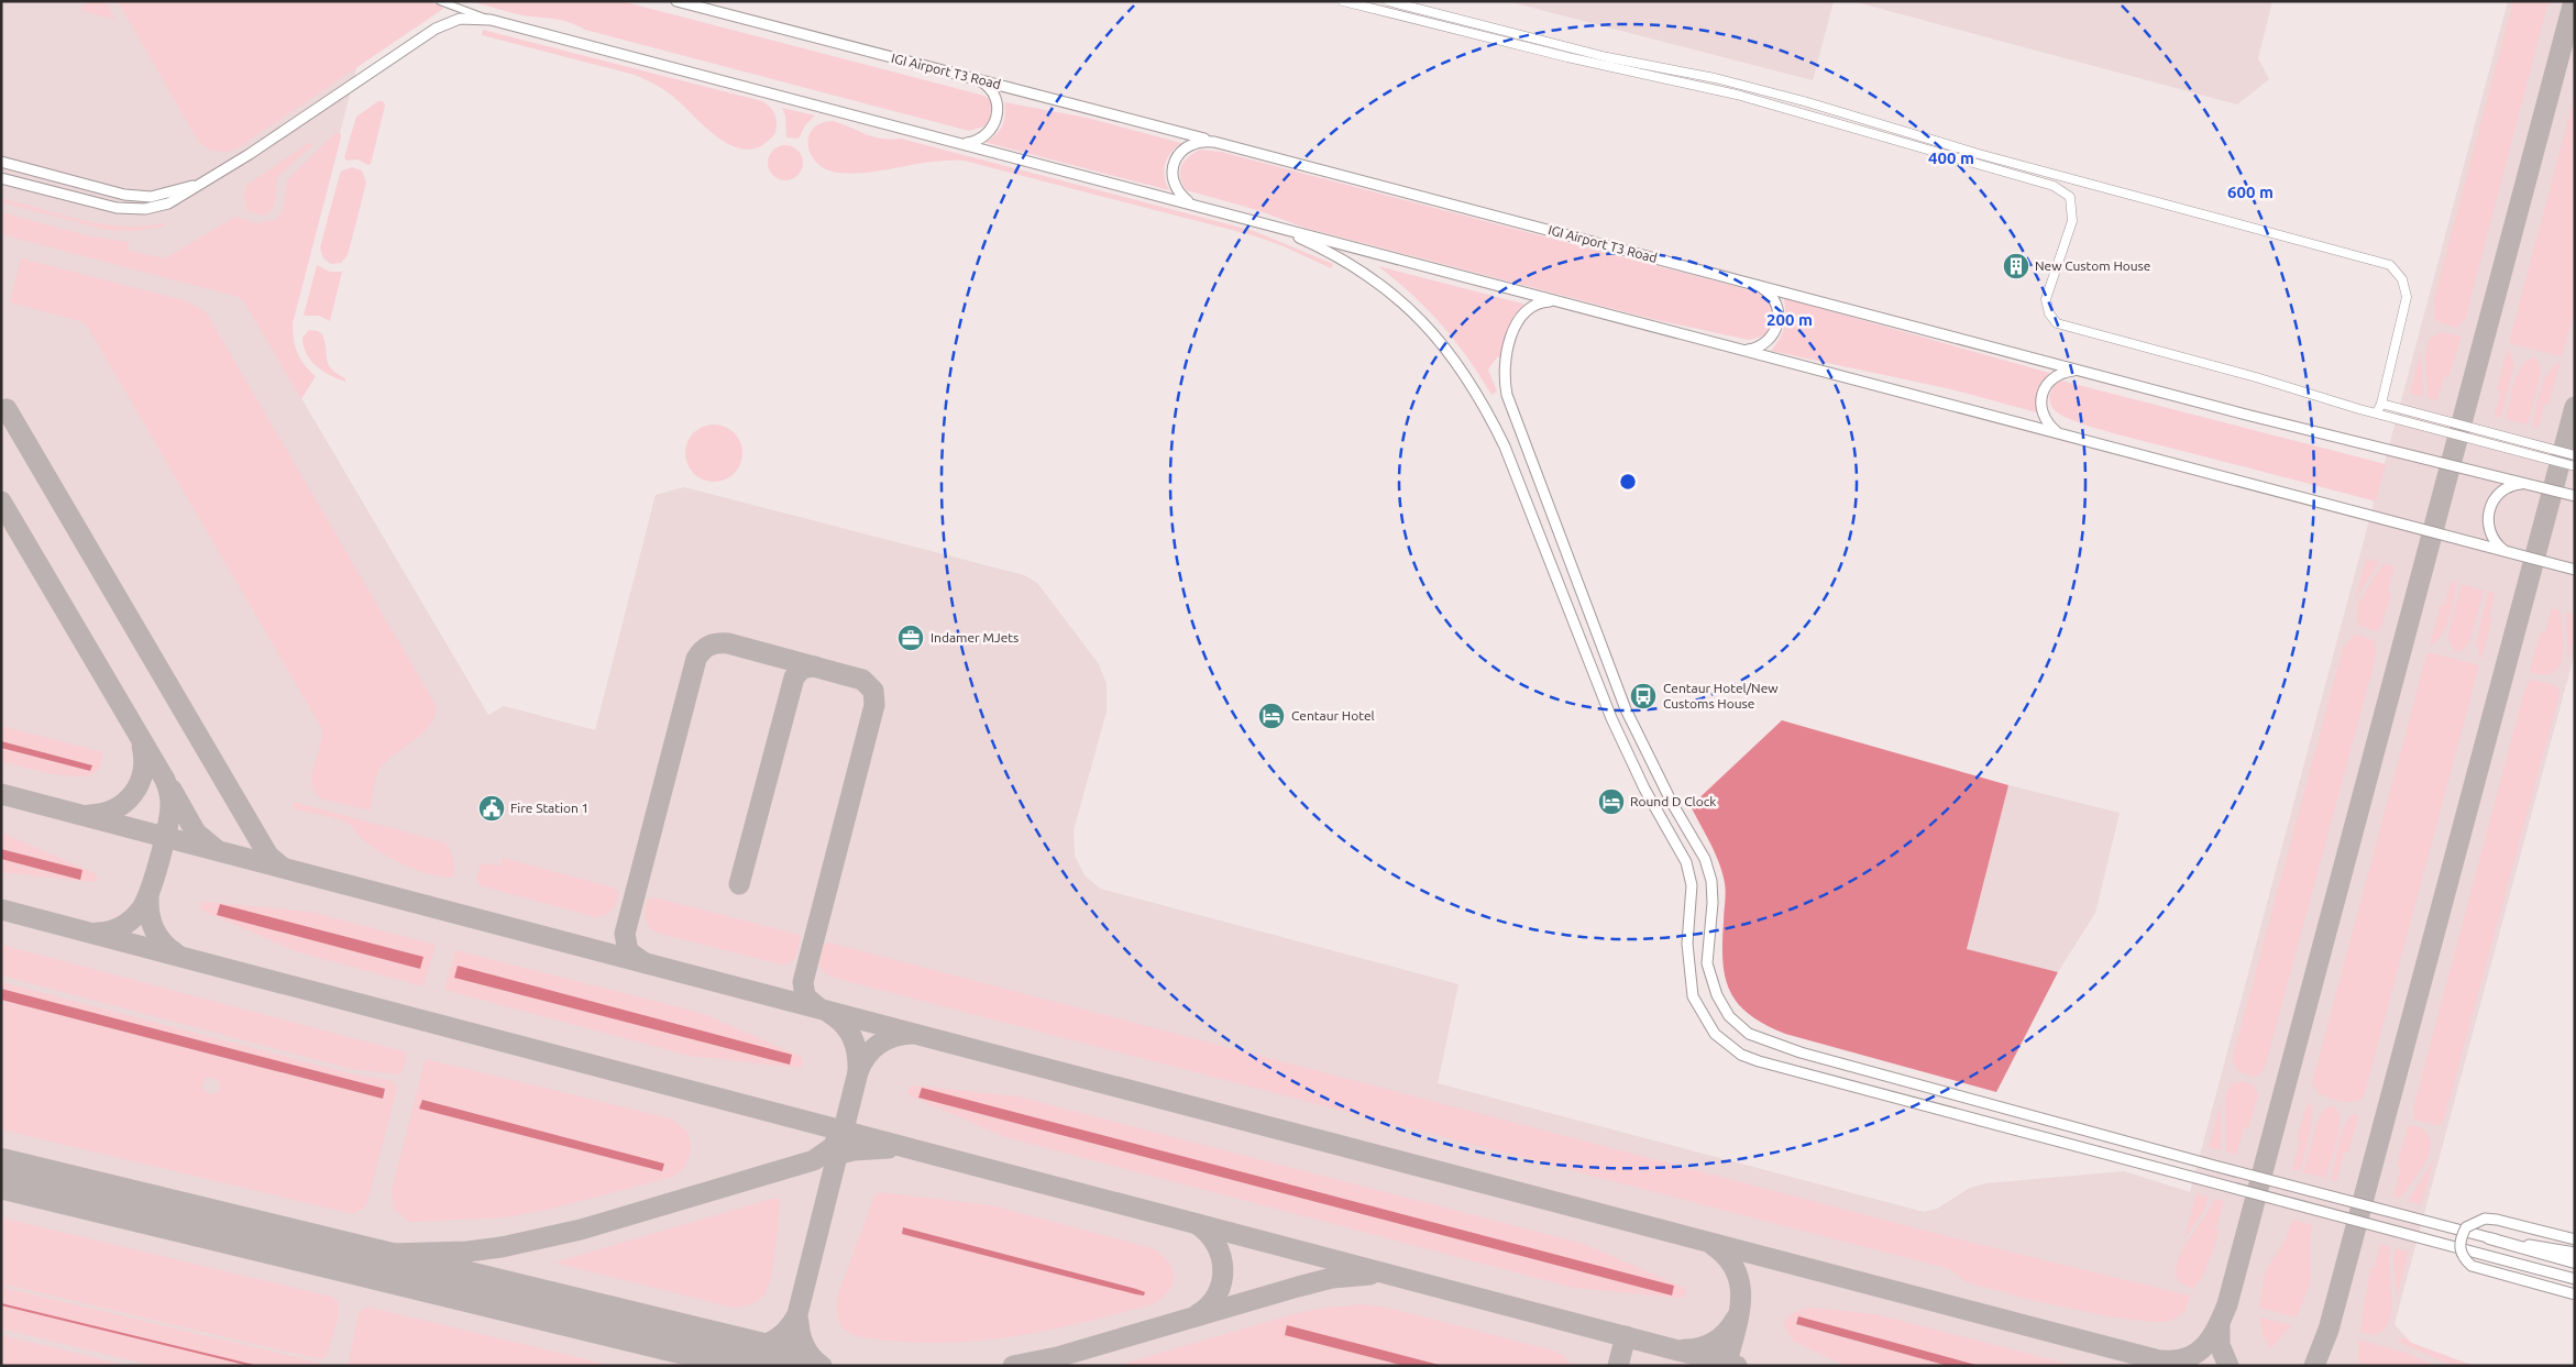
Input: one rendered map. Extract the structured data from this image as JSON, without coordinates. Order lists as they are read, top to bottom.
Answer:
{
  "streets": {
    "main road": ["IGI Airport T3 Road"]
  },
  "places": {
    "building": ["New Custom House"],
    "office": ["Indamer MJets"],
    "bus stop": ["Centaur Hotel/New Customs House"],
    "hotel": ["Centaur Hotel", "Round D Clock"],
    "public building": ["Fire Station 1"]
  },
  "rings": ["400 m", "600 m", "200 m"]
}
